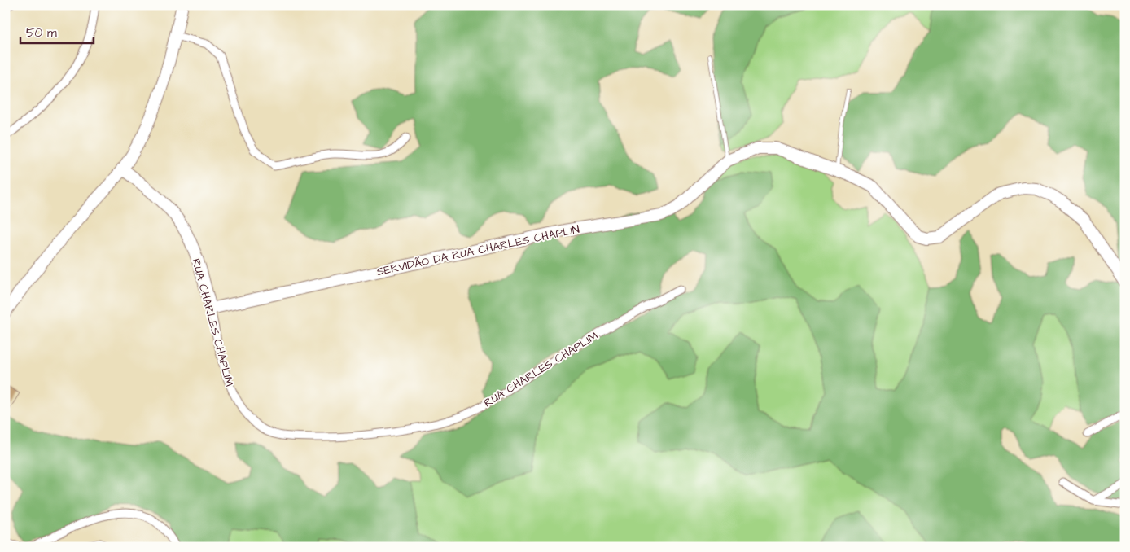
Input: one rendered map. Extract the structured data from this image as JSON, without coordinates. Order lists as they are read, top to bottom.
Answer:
{
  "streets": {
    "street": ["SERVIDÃO DA RUA CHARLES CHAPLIN", "RUA CHARLES CHAPLIM"]
  },
  "crossings": [
    ["SERVIDÃO DA RUA CHARLES CHAPLIN", "RUA CHARLES CHAPLIM"]
  ],
  "scale_bar": "50 m"
}
